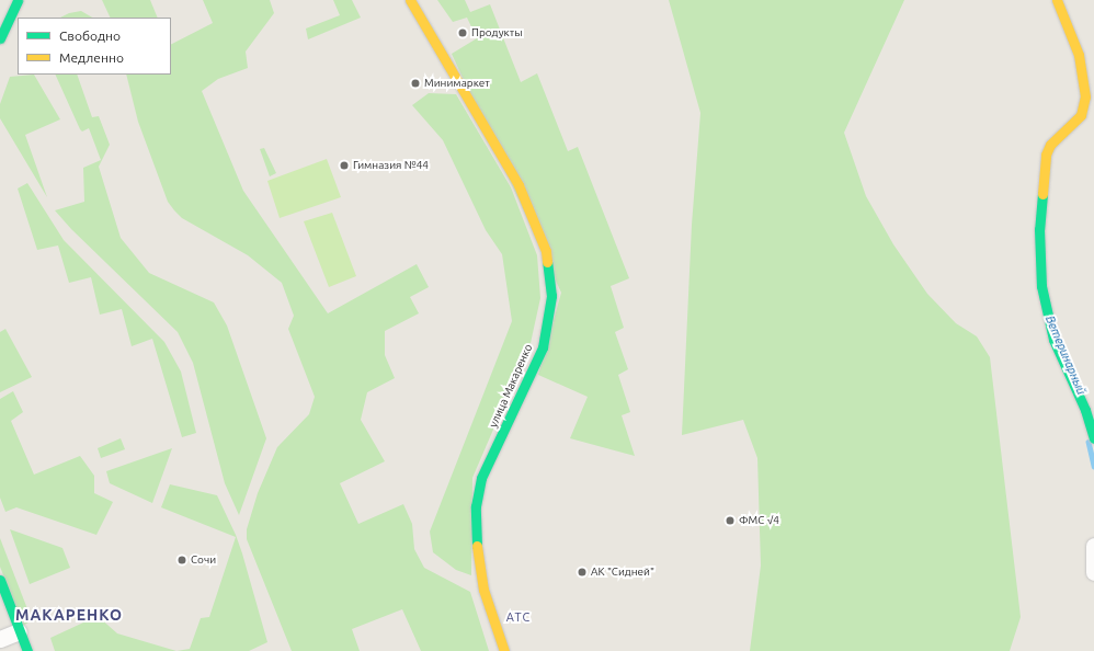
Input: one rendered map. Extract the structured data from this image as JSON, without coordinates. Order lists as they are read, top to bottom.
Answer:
{
  "streets": {
    "street": ["улица Макаренко"]
  },
  "districts": ["МАКАРЕНКО", "АТС"],
  "water": ["Ветеринарный"],
  "places": [
    "Продукты",
    "Минимаркет",
    "Гимназия №44",
    "ФМС √4",
    "Сочи",
    "АК \"Сидней\""
  ],
  "legend": ["Свободно", "Медленно"]
}
